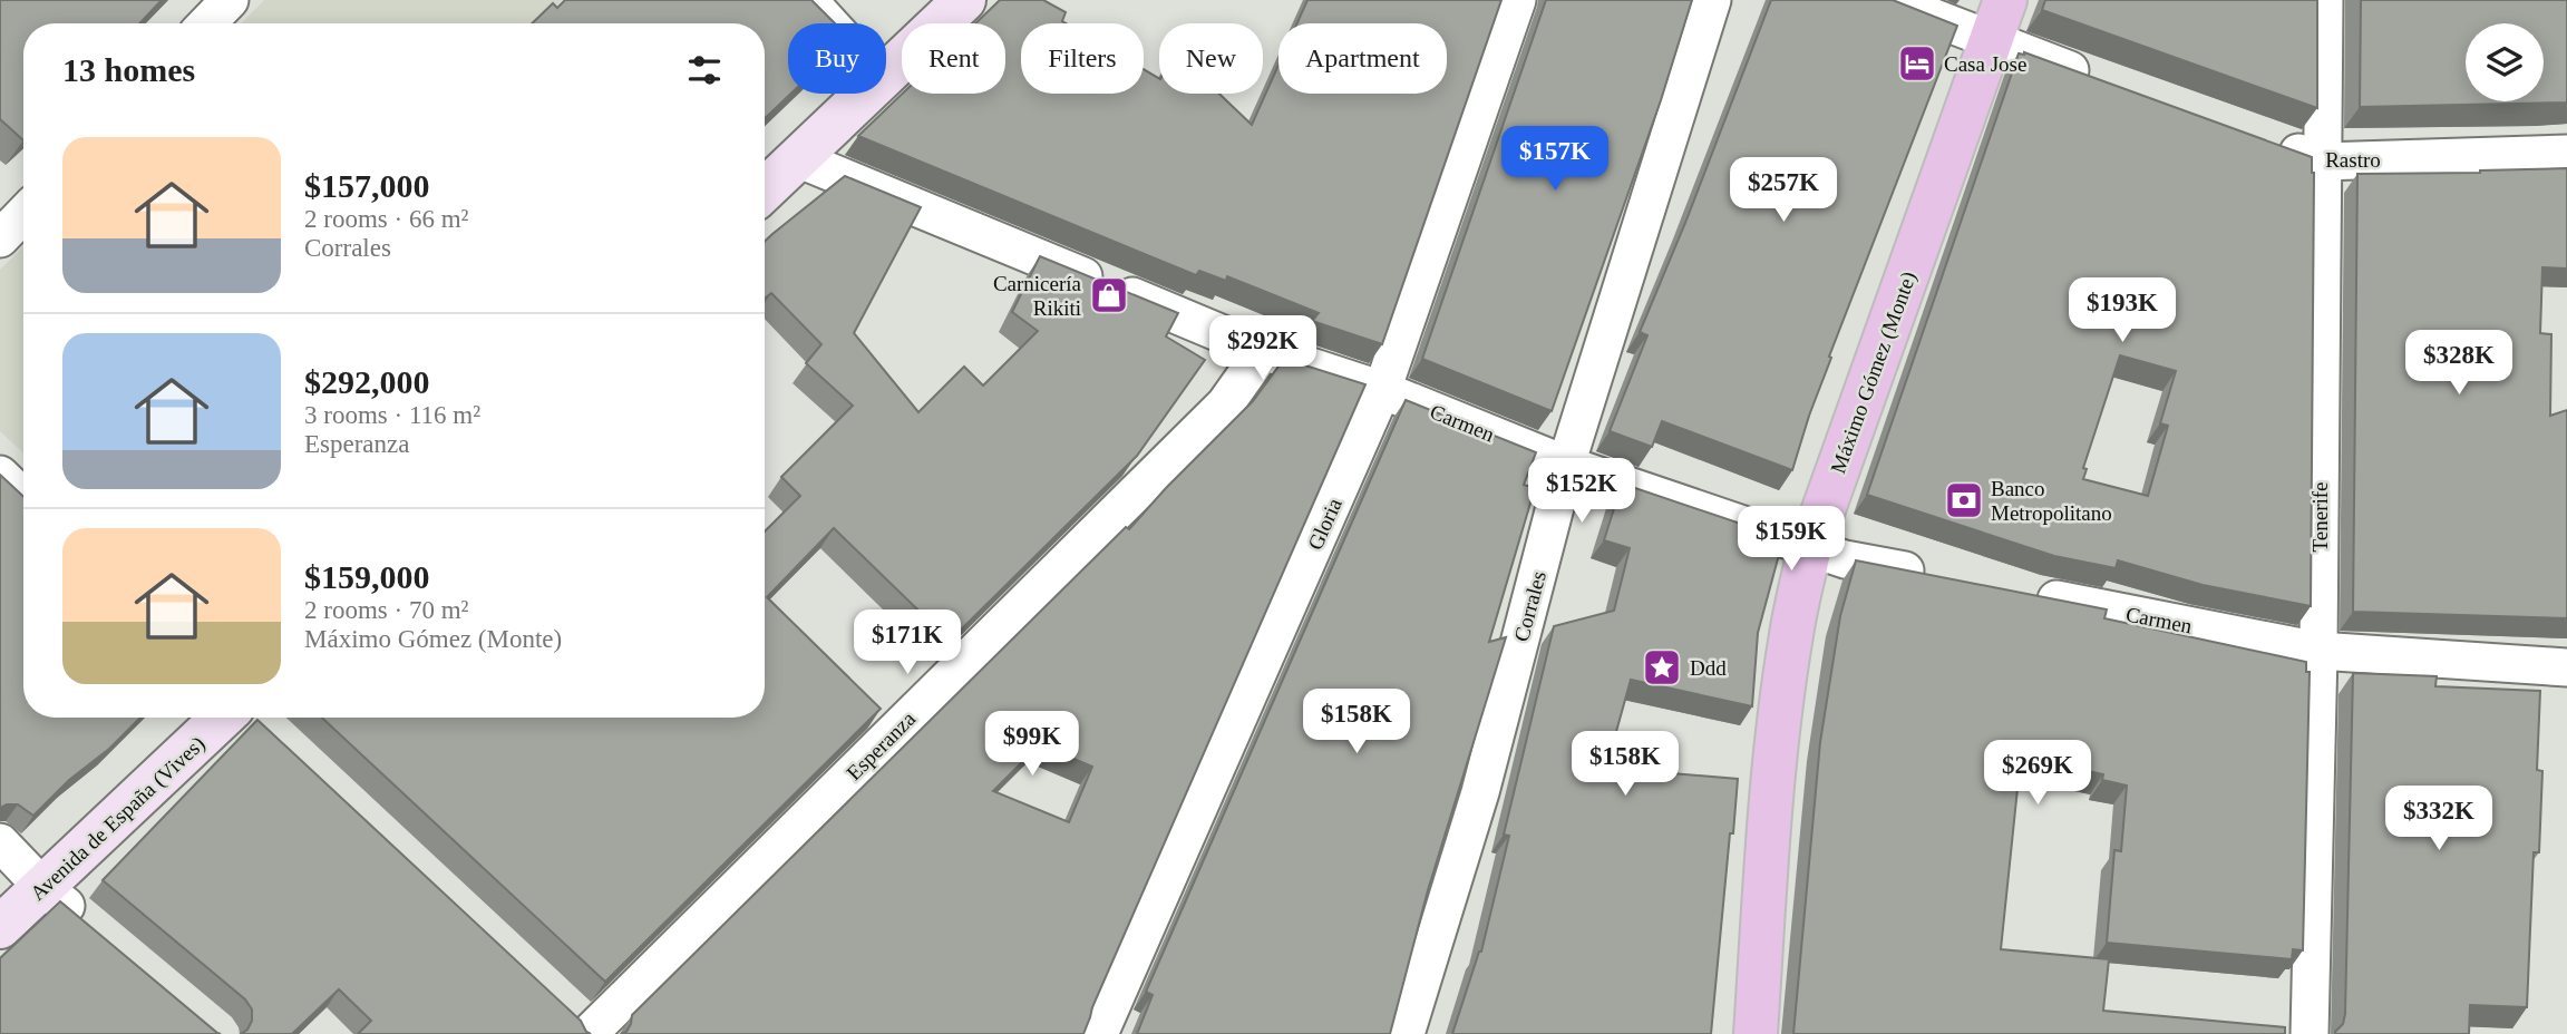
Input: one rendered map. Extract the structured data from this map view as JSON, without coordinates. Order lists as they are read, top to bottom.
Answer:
{
  "streets": {
    "main road": ["Máximo Gómez (Monte)"],
    "street": [
      "Rastro",
      "Carmen",
      "Tenerife",
      "Gloria",
      "Corrales",
      "Esperanza",
      "Avenida de España (Vives)"
    ]
  },
  "crossings": [
    ["Rastro", "Tenerife"],
    ["Máximo Gómez (Monte)", "Carmen"],
    ["Carmen", "Tenerife"],
    ["Carmen", "Gloria"],
    ["Carmen", "Corrales"],
    ["Carmen", "Esperanza"]
  ],
  "places": {
    "hotel": ["Casa Jose"],
    "shop": ["Carnicería Rikiti"],
    "bank": ["Banco Metropolitano"],
    "place": ["Ddd"]
  },
  "page": {
    "chip": [
      "Buy",
      "Rent",
      "Filters",
      "New",
      "Apartment"
    ],
    "heading": "13 homes",
    "list": [
      {
        "name": "$157,000",
        "note": "2 rooms · 66 m² · Corrales"
      },
      {
        "name": "$292,000",
        "note": "3 rooms · 116 m² · Esperanza"
      },
      {
        "name": "$159,000",
        "note": "2 rooms · 70 m² · Máximo Gómez (Monte)"
      }
    ],
    "price": [
      "$157K",
      "$257K",
      "$193K",
      "$292K",
      "$328K",
      "$152K",
      "$159K",
      "$171K",
      "$158K",
      "$99K",
      "$158K",
      "$269K",
      "$332K"
    ]
  }
}
